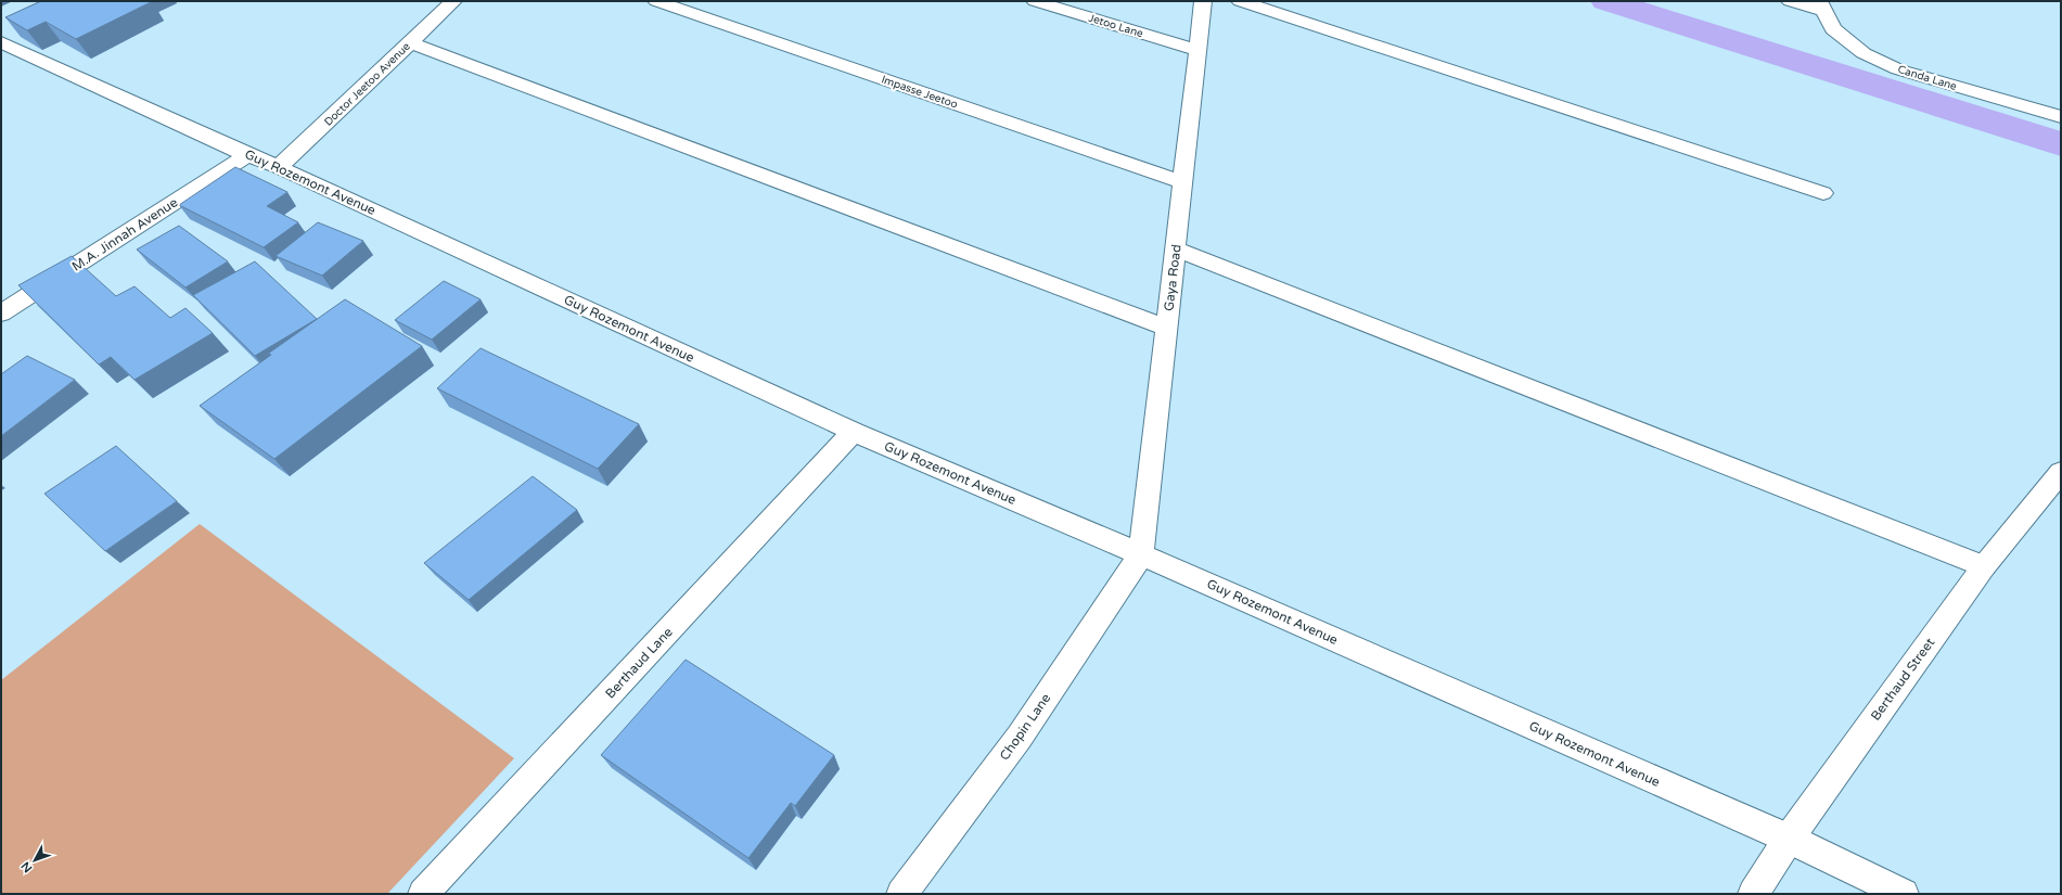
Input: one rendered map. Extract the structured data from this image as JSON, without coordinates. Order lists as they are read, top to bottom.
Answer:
{
  "streets": {
    "street": [
      "Jetoo Lane",
      "Canda Lane",
      "Doctor Jeetoo Avenue",
      "Impasse Jeetoo",
      "Guy Rozemont Avenue",
      "M.A. Jinnah Avenue",
      "Gaya Road",
      "Berthaud Lane",
      "Berthaud Street",
      "Chopin Lane"
    ]
  },
  "crossings": [
    ["Jetoo Lane", "Gaya Road"],
    ["Doctor Jeetoo Avenue", "Guy Rozemont Avenue"],
    ["Impasse Jeetoo", "Gaya Road"],
    ["Guy Rozemont Avenue", "M.A. Jinnah Avenue"],
    ["Guy Rozemont Avenue", "Gaya Road"],
    ["Guy Rozemont Avenue", "Berthaud Lane"],
    ["Guy Rozemont Avenue", "Berthaud Street"],
    ["Guy Rozemont Avenue", "Chopin Lane"],
    ["Gaya Road", "Chopin Lane"]
  ],
  "north": "bottom left"
}
